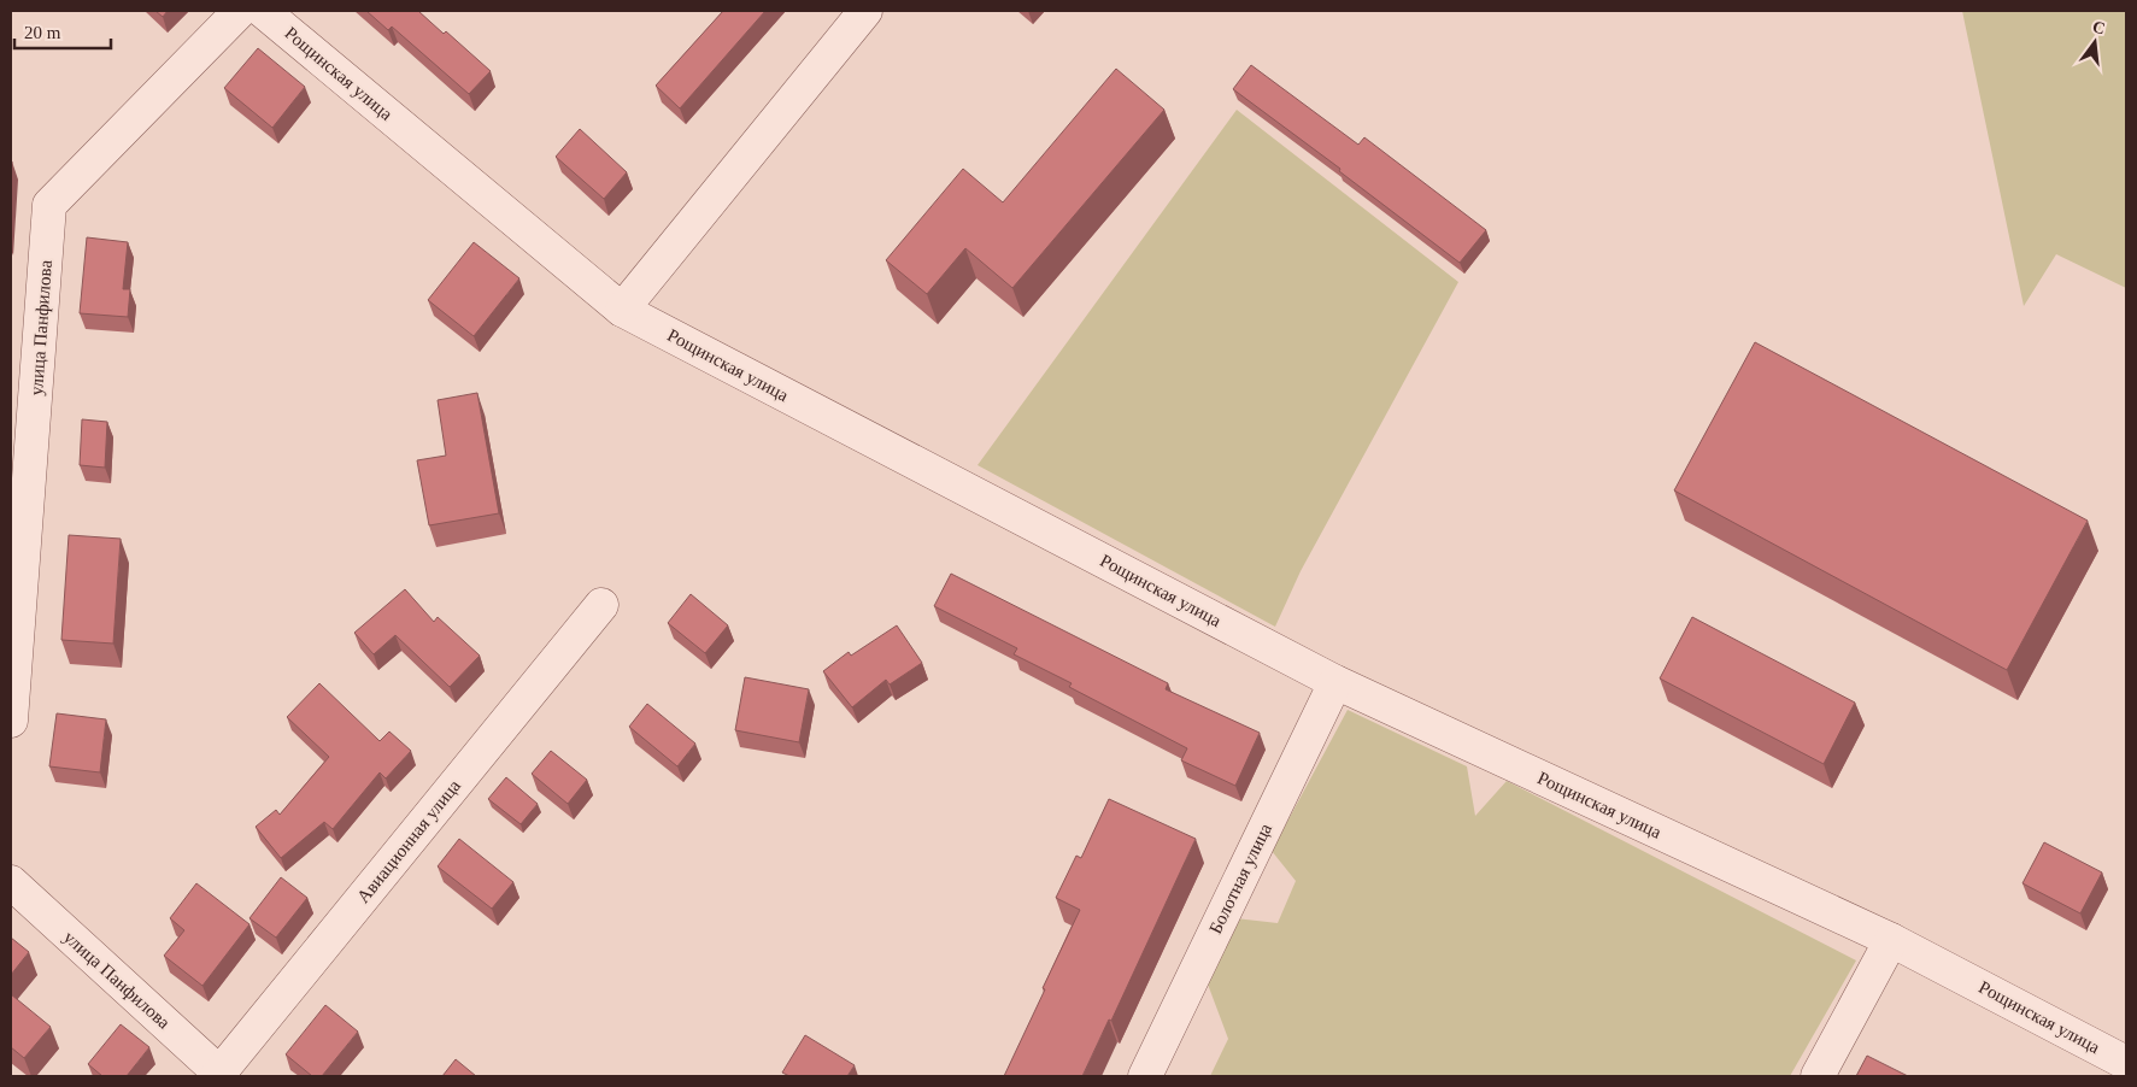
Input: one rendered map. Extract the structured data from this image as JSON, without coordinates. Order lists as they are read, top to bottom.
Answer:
{
  "streets": {
    "street": [
      "Рощинская улица",
      "улица Панфилова",
      "Авиационная улица",
      "Болотная улица"
    ]
  },
  "crossings": [
    ["Рощинская улица", "Болотная улица"],
    ["улица Панфилова", "Авиационная улица"]
  ],
  "scale_bar": "20 m",
  "north": "top"
}
